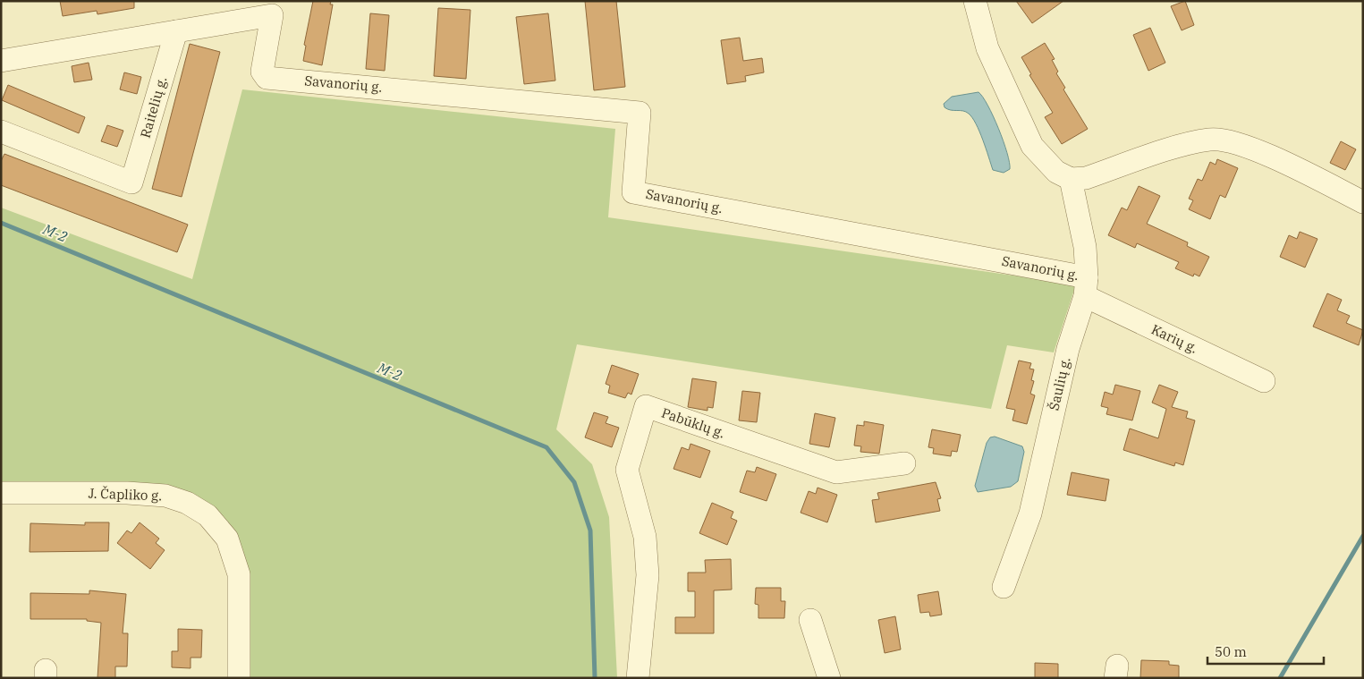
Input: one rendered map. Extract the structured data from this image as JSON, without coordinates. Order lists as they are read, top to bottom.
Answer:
{
  "streets": {
    "street": [
      "Savanorių g.",
      "Raitelių g.",
      "Karių g.",
      "Šaulių g.",
      "Pabūklų g.",
      "J. Čapliko g."
    ]
  },
  "crossings": [
    ["Savanorių g.", "Raitelių g."],
    ["Savanorių g.", "Karių g."],
    ["Savanorių g.", "Šaulių g."],
    ["Karių g.", "Šaulių g."]
  ],
  "water": ["M-2"],
  "scale_bar": "50 m"
}
